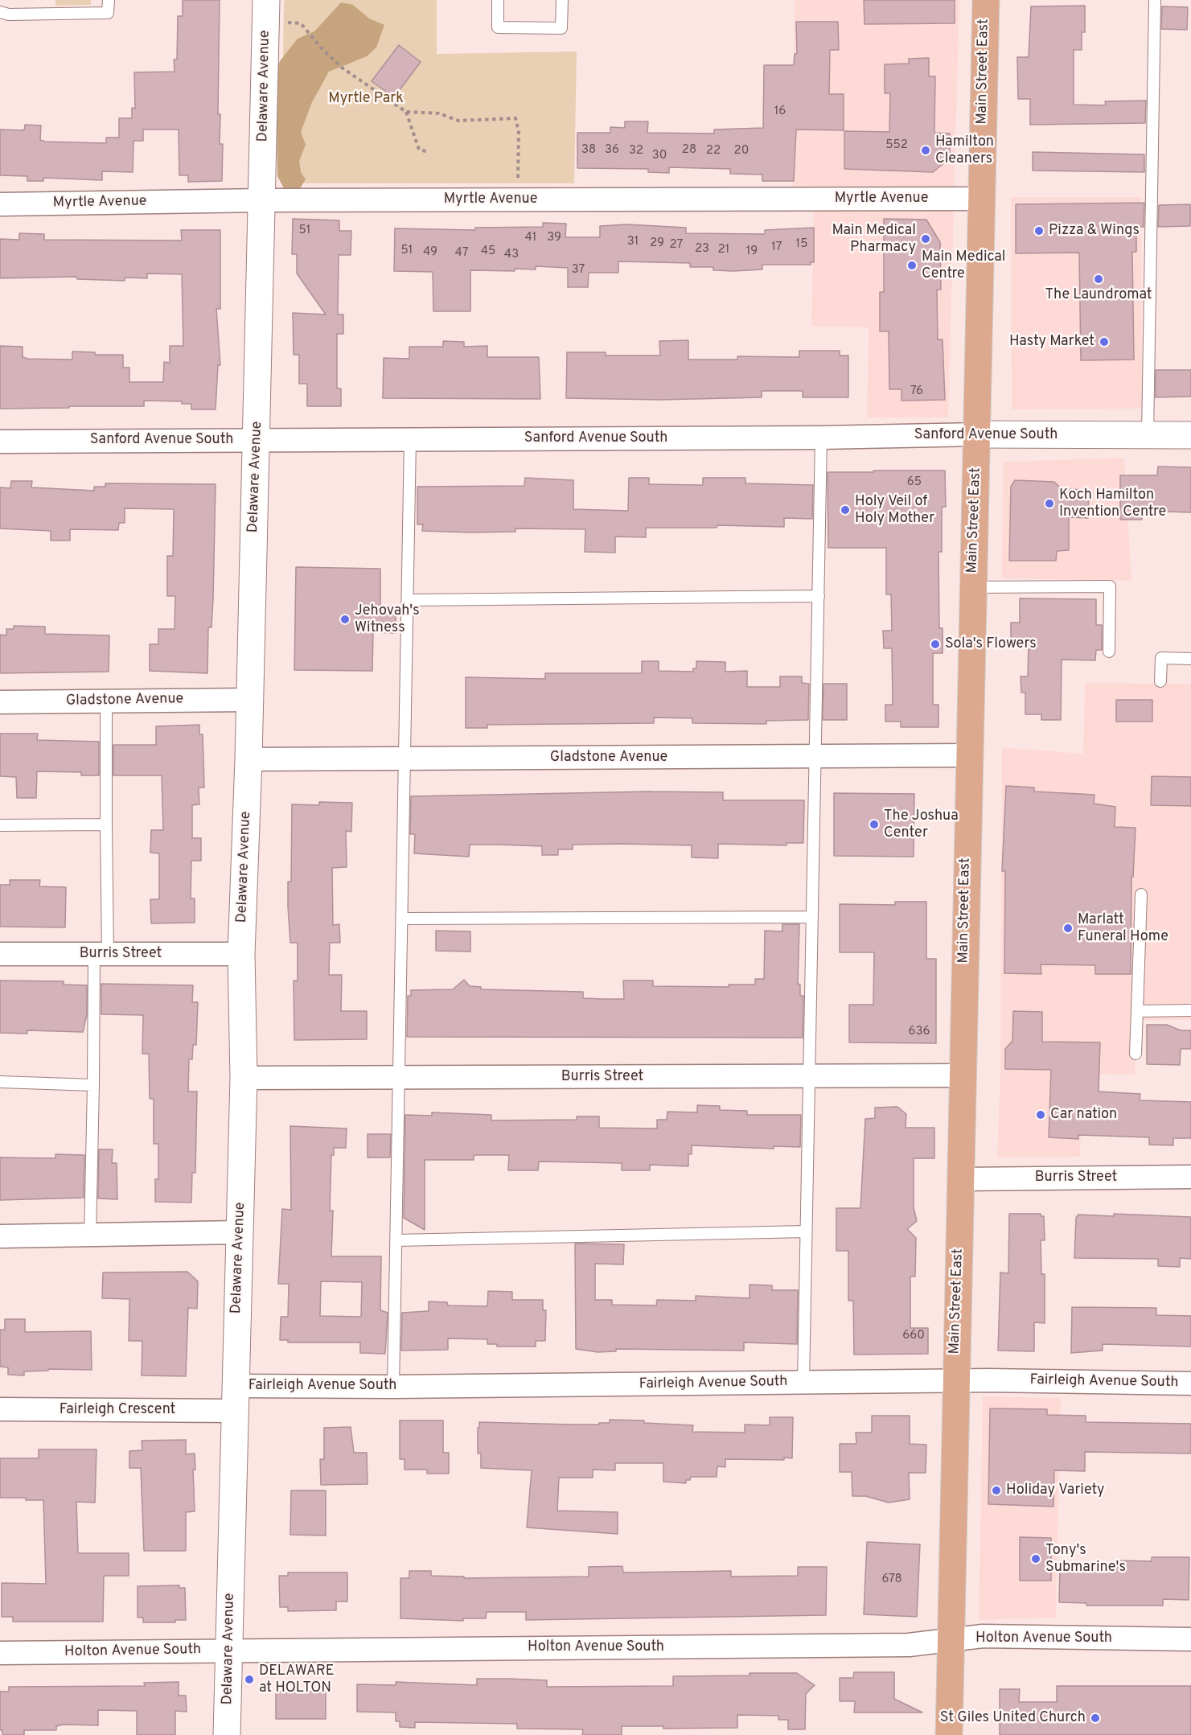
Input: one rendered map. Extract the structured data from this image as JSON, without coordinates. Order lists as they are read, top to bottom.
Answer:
{
  "streets": {
    "main road": ["Main Street East"],
    "street": [
      "Delaware Avenue",
      "Myrtle Avenue",
      "Sanford Avenue South",
      "Gladstone Avenue",
      "Burris Street",
      "Fairleigh Avenue South",
      "Fairleigh Crescent",
      "Holton Avenue South"
    ]
  },
  "crossings": [
    ["Main Street East", "Myrtle Avenue"],
    ["Main Street East", "Sanford Avenue South"],
    ["Main Street East", "Gladstone Avenue"],
    ["Main Street East", "Burris Street"],
    ["Main Street East", "Fairleigh Avenue South"],
    ["Main Street East", "Holton Avenue South"],
    ["Delaware Avenue", "Myrtle Avenue"],
    ["Delaware Avenue", "Sanford Avenue South"],
    ["Delaware Avenue", "Gladstone Avenue"],
    ["Delaware Avenue", "Burris Street"],
    ["Delaware Avenue", "Fairleigh Avenue South"],
    ["Delaware Avenue", "Fairleigh Crescent"],
    ["Delaware Avenue", "Holton Avenue South"],
    ["Fairleigh Avenue South", "Fairleigh Crescent"]
  ],
  "parks": ["Myrtle Park"],
  "places": [
    "Hamilton Cleaners",
    "Pizza & Wings",
    "Main Medical Pharmacy",
    "Main Medical Centre",
    "The Laundromat",
    "Hasty Market",
    "Koch Hamilton Invention Centre",
    "Holy Veil of Holy Mother",
    "Jehovah's Witness",
    "Sola's Flowers",
    "The Joshua Center",
    "Marlatt Funeral Home",
    "Car nation",
    "Holiday Variety",
    "Tony's Submarine's",
    "DELAWARE at HOLTON",
    "St Giles United Church"
  ],
  "house_numbers": [
    "16",
    "552",
    "38",
    "36",
    "28",
    "32",
    "22",
    "20",
    "30",
    "51",
    "41",
    "39",
    "31",
    "29",
    "15",
    "27",
    "17",
    "23",
    "21",
    "51",
    "45",
    "19",
    "49",
    "47",
    "43",
    "37",
    "76",
    "65",
    "636",
    "660",
    "678"
  ]
}
